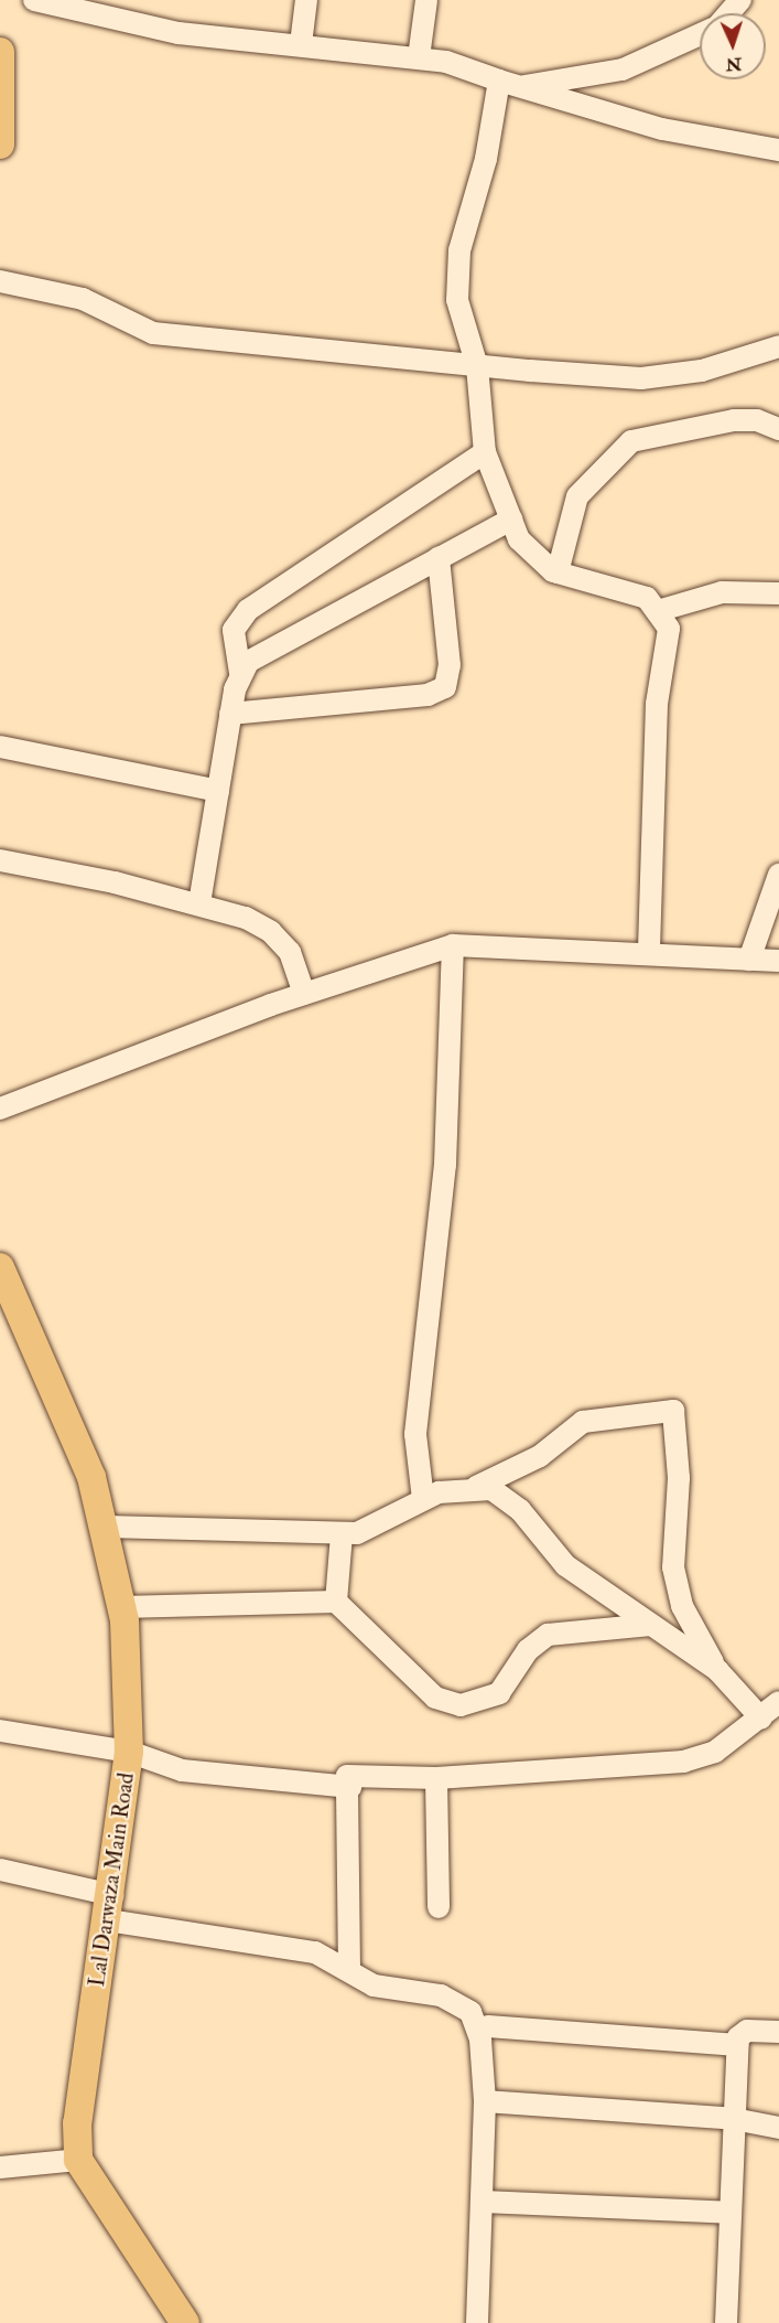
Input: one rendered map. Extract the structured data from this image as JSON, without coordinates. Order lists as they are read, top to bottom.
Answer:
{
  "streets": {
    "main road": ["Lal Darwaza Main Road"]
  },
  "north": "bottom"
}
